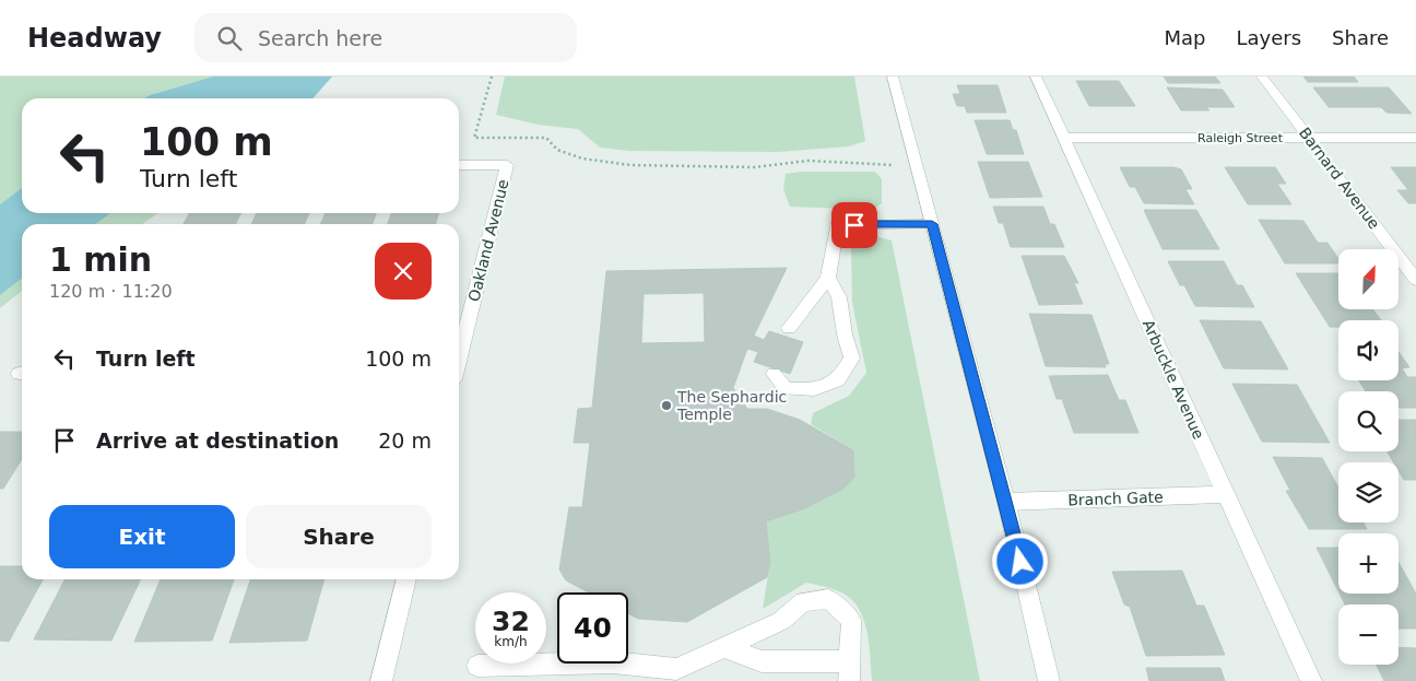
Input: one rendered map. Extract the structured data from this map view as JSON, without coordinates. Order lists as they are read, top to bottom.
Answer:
{
  "streets": {
    "street": [
      "Raleigh Street",
      "Barnard Avenue",
      "Oakland Avenue",
      "Arbuckle Avenue",
      "Branch Gate"
    ]
  },
  "crossings": [
    ["Raleigh Street", "Barnard Avenue"],
    ["Raleigh Street", "Arbuckle Avenue"],
    ["Arbuckle Avenue", "Branch Gate"]
  ],
  "places": ["The Sephardic Temple"],
  "north": "top right",
  "page": {
    "header": "Headway",
    "search": "Search here",
    "nav": ["Map", "Layers", "Share"],
    "turn": ["100 m", "Turn left"],
    "heading": ["1 min", "120 m · 11:20"],
    "map_buttons": ["+", "−"],
    "list": [
      {
        "name": "Turn left",
        "value": "100 m"
      },
      {
        "name": "Arrive at destination",
        "value": "20 m"
      }
    ],
    "buttons": ["Exit", "Share"],
    "speed": "32 km/h",
    "limit": "40"
  }
}
